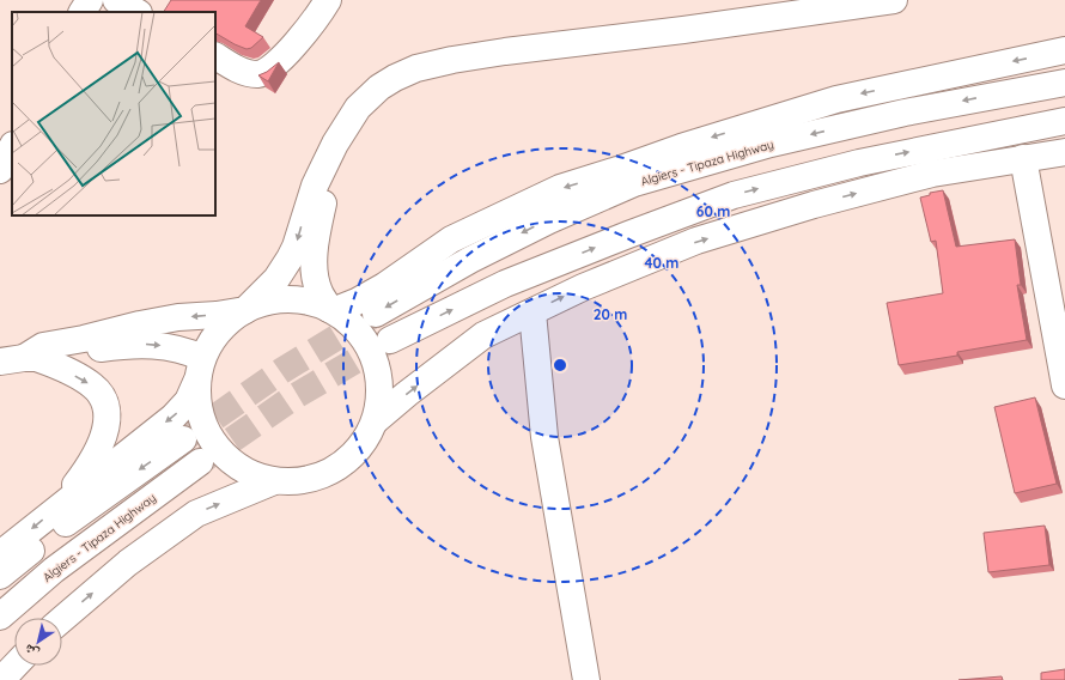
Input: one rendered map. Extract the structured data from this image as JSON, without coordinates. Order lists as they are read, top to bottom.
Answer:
{
  "streets": {
    "main road": ["Algiers - Tipaza Highway"]
  },
  "north": "bottom left",
  "rings": ["60 m", "40 m", "20 m"]
}
